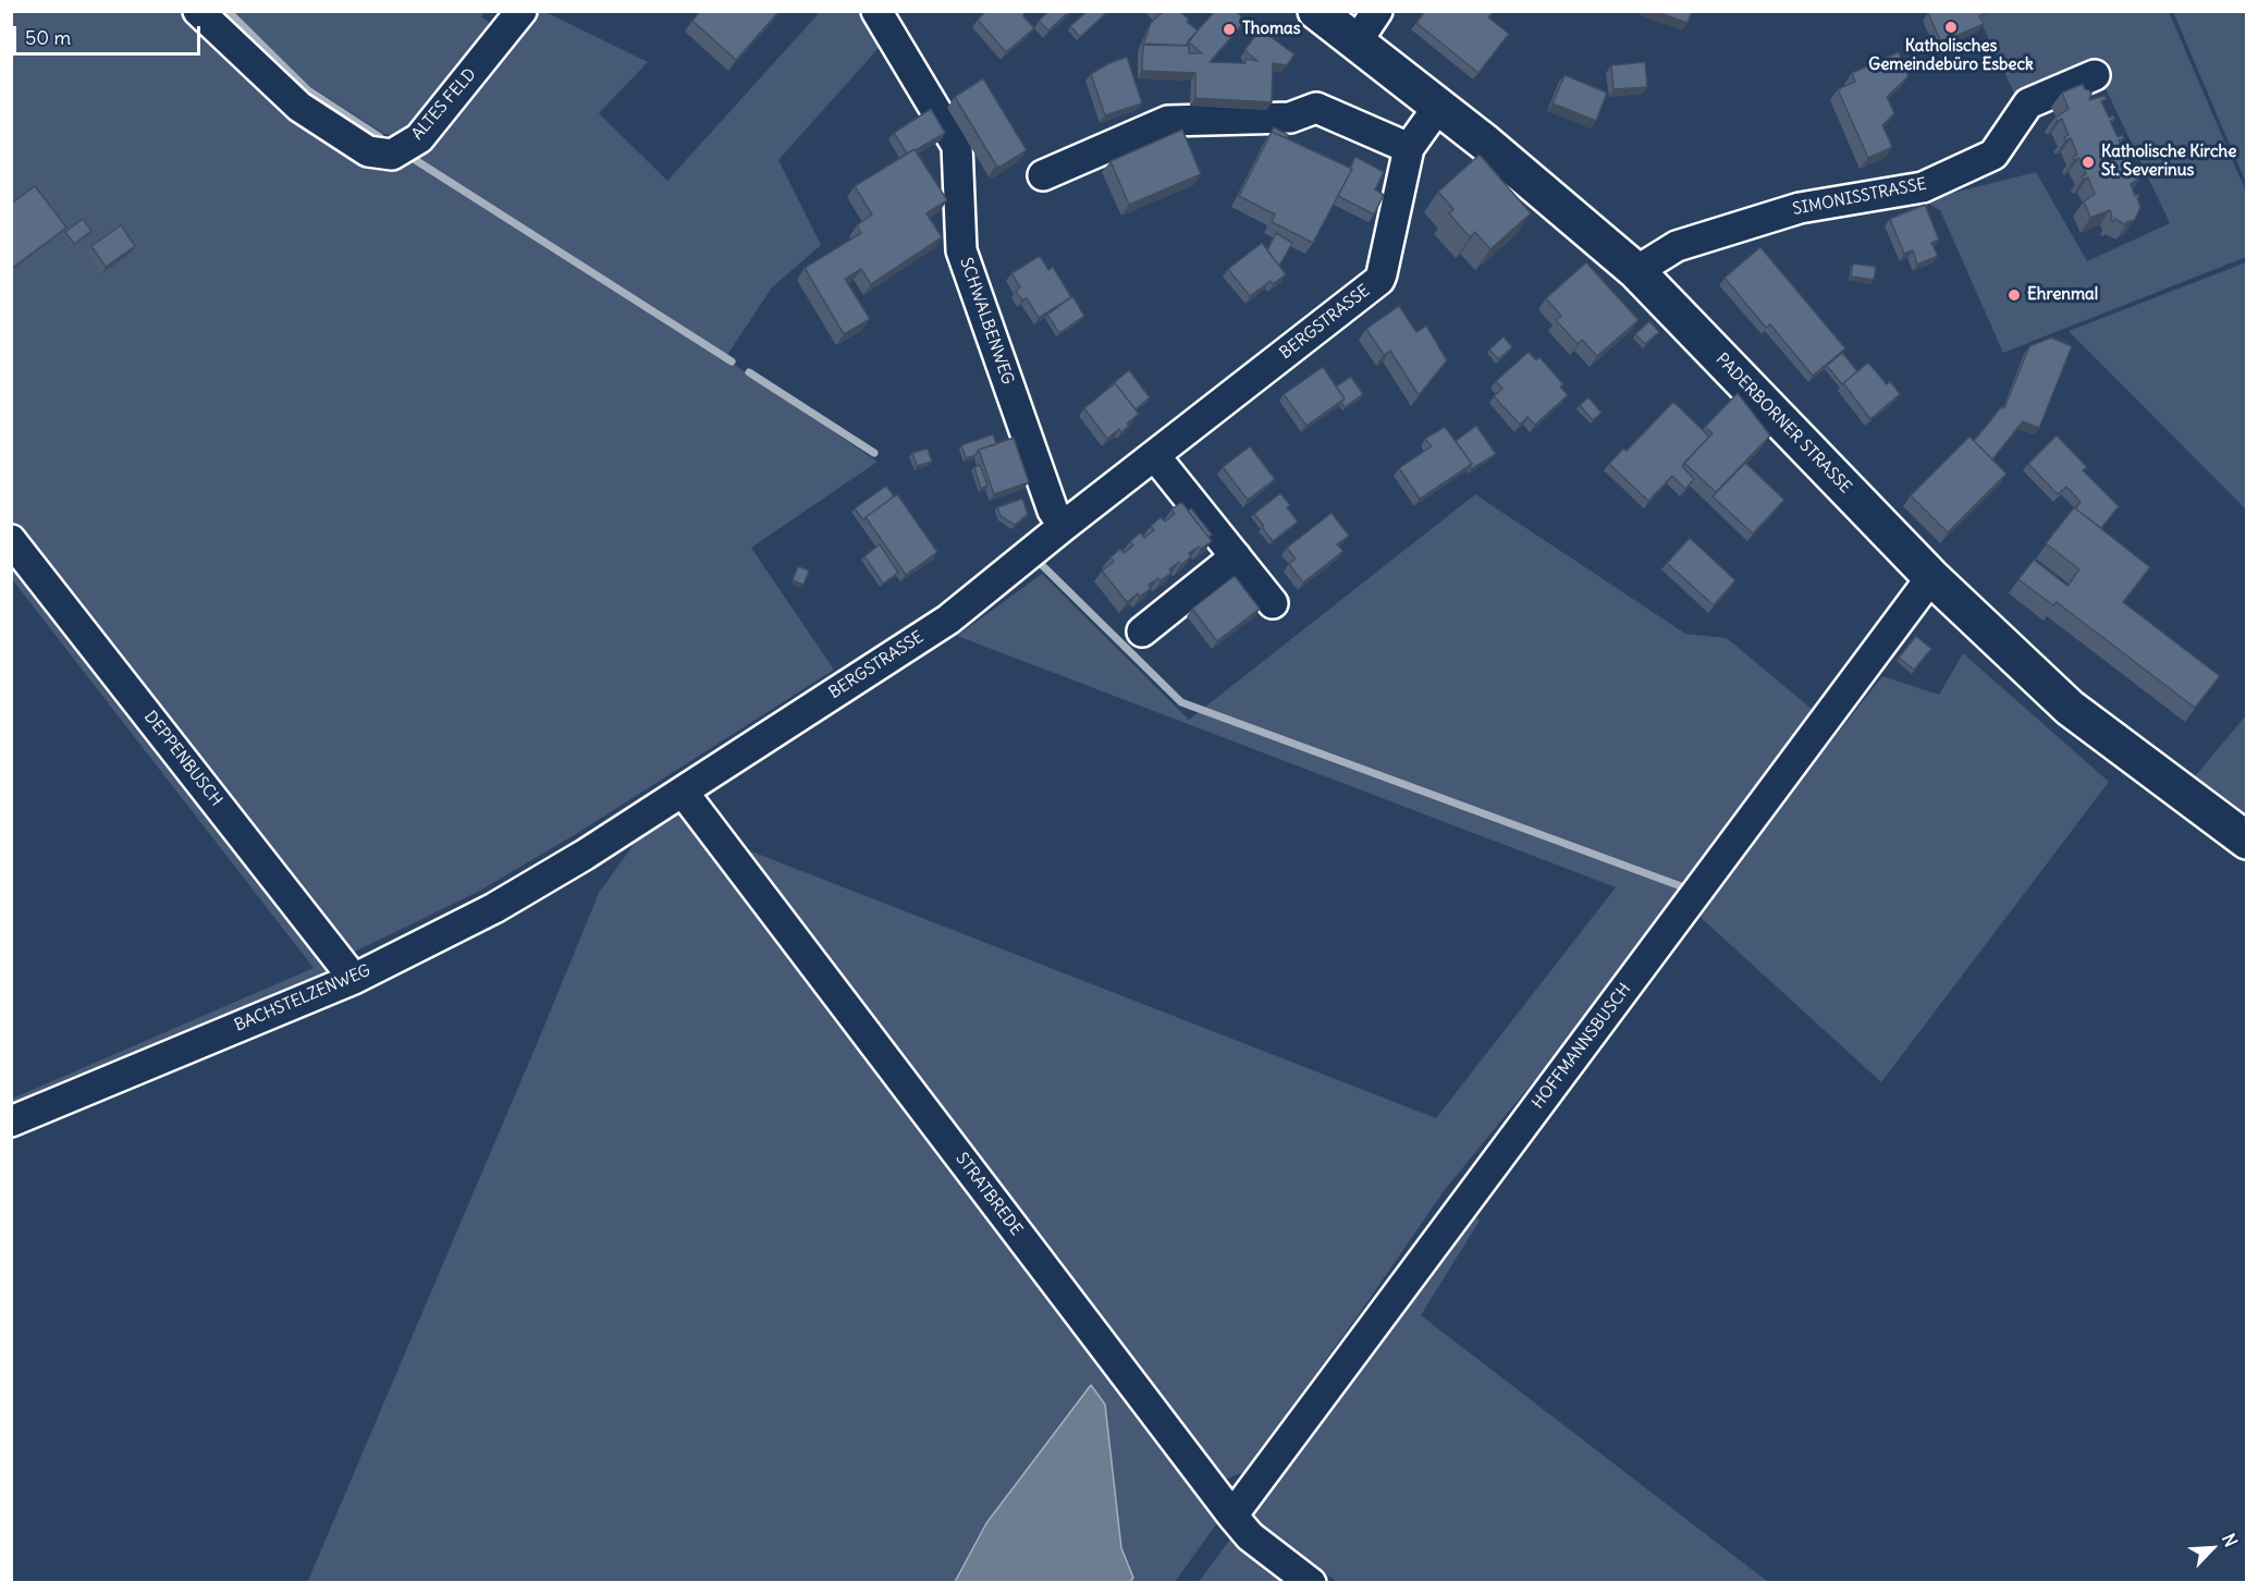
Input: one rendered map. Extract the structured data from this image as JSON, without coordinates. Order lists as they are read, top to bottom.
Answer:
{
  "streets": {
    "main road": ["PADERBORNER STRASSE"],
    "street": [
      "ALTES FELD",
      "SIMONISSTRASSE",
      "SCHWALBENWEG",
      "BERGSTRASSE",
      "DEPPENBUSCH",
      "BACHSTELZENWEG",
      "HOFFMANNSBUSCH",
      "STRATBREDE"
    ]
  },
  "crossings": [
    ["SIMONISSTRASSE", "PADERBORNER STRASSE"],
    ["SCHWALBENWEG", "BERGSTRASSE"],
    ["BERGSTRASSE", "PADERBORNER STRASSE"],
    ["BERGSTRASSE", "BACHSTELZENWEG"],
    ["BERGSTRASSE", "STRATBREDE"],
    ["PADERBORNER STRASSE", "HOFFMANNSBUSCH"],
    ["DEPPENBUSCH", "BACHSTELZENWEG"],
    ["HOFFMANNSBUSCH", "STRATBREDE"]
  ],
  "places": [
    "Katholisches Gemeindebüro Esbeck",
    "Thomas",
    "Katholische Kirche St. Severinus",
    "Ehrenmal"
  ],
  "scale_bar": "50 m",
  "north": "top right"
}
